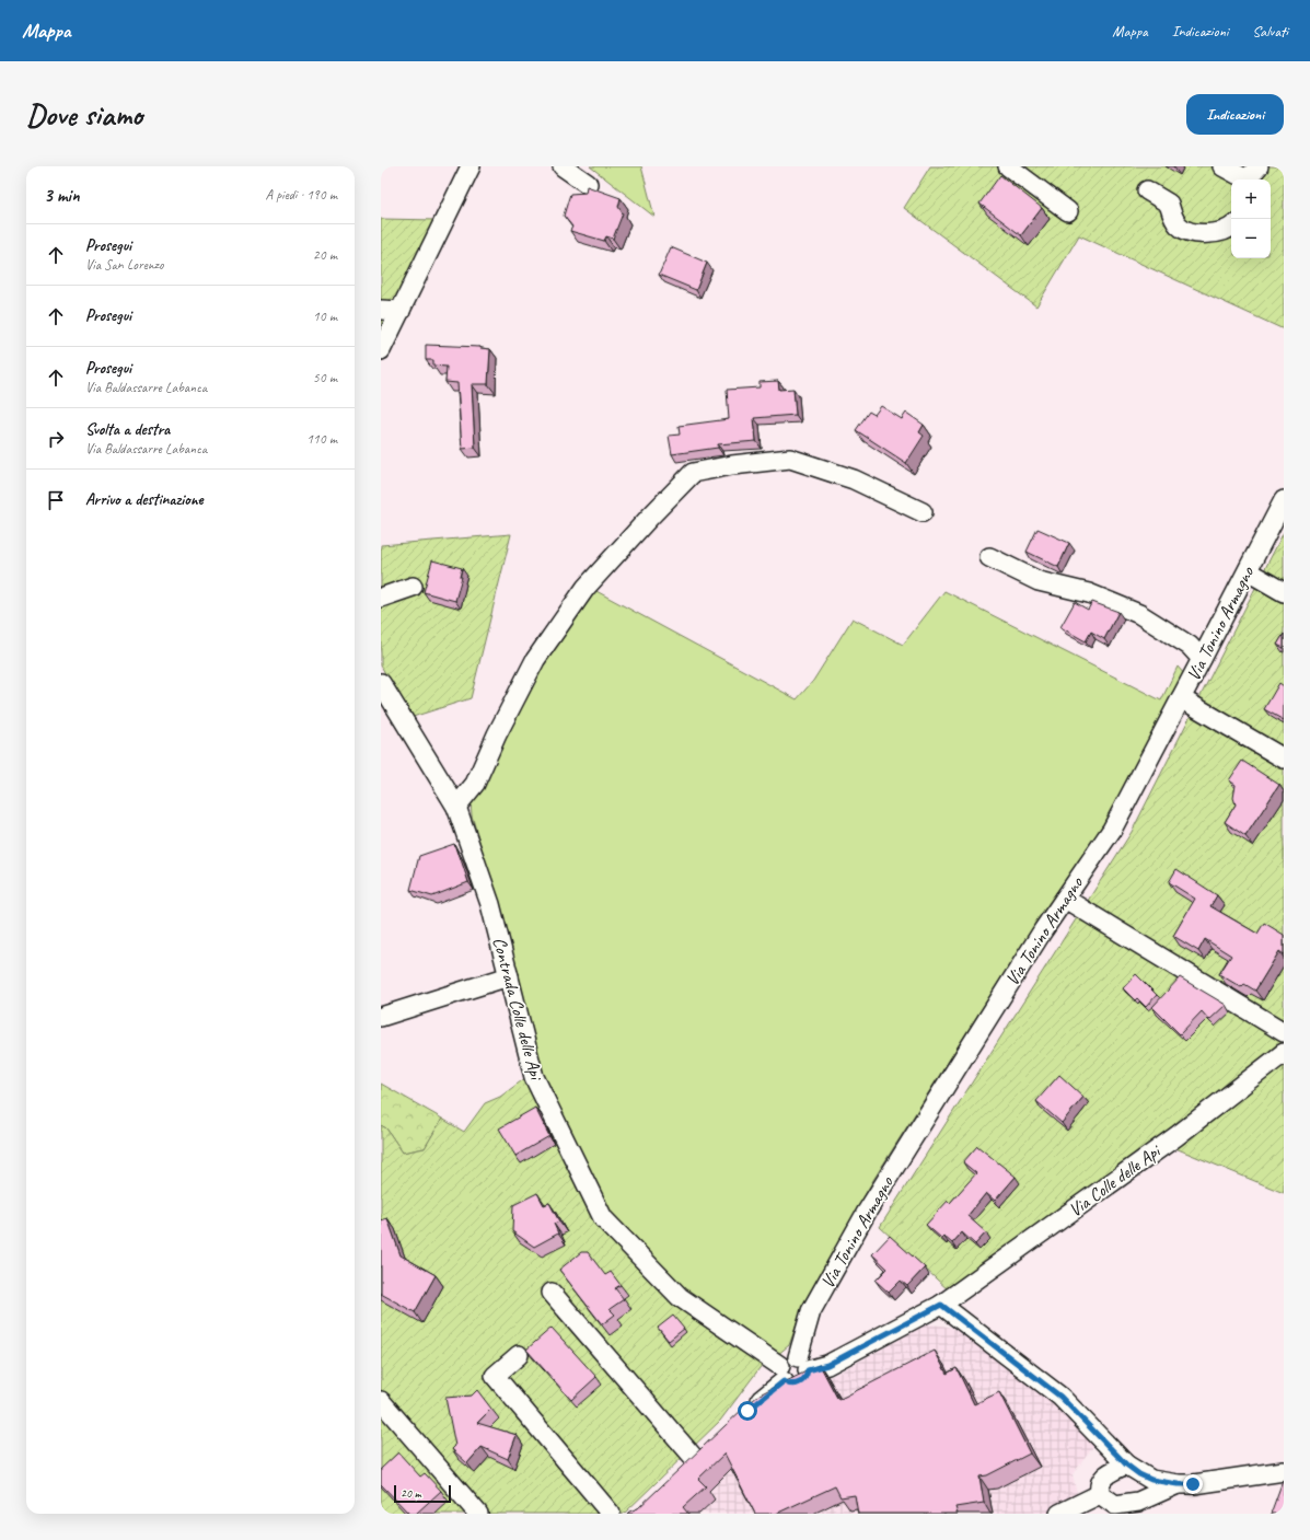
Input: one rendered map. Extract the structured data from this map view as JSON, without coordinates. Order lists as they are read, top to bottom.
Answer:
{
  "streets": {
    "street": ["Via Tonino Armagno", "Contrada Colle delle Api", "Via Colle delle Api"]
  },
  "crossings": [
    ["Via Tonino Armagno", "Contrada Colle delle Api"],
    ["Via Tonino Armagno", "Via Colle delle Api"],
    ["Contrada Colle delle Api", "Via Colle delle Api"]
  ],
  "scale_bar": "20 m",
  "page": {
    "header": "Mappa",
    "nav": ["Mappa", "Indicazioni", "Salvati"],
    "buttons": "Indicazioni",
    "title": "Dove siamo",
    "heading": ["3 min", "A piedi · 190 m"],
    "map_buttons": ["+", "−"],
    "list": [
      ["Prosegui", "Via San Lorenzo", "20 m"],
      ["Prosegui", "10 m"],
      ["Prosegui", "Via Baldassarre Labanca", "50 m"],
      ["Svolta a destra", "Via Baldassarre Labanca", "110 m"],
      "Arrivo a destinazione"
    ],
    "scale": "20 m"
  }
}
